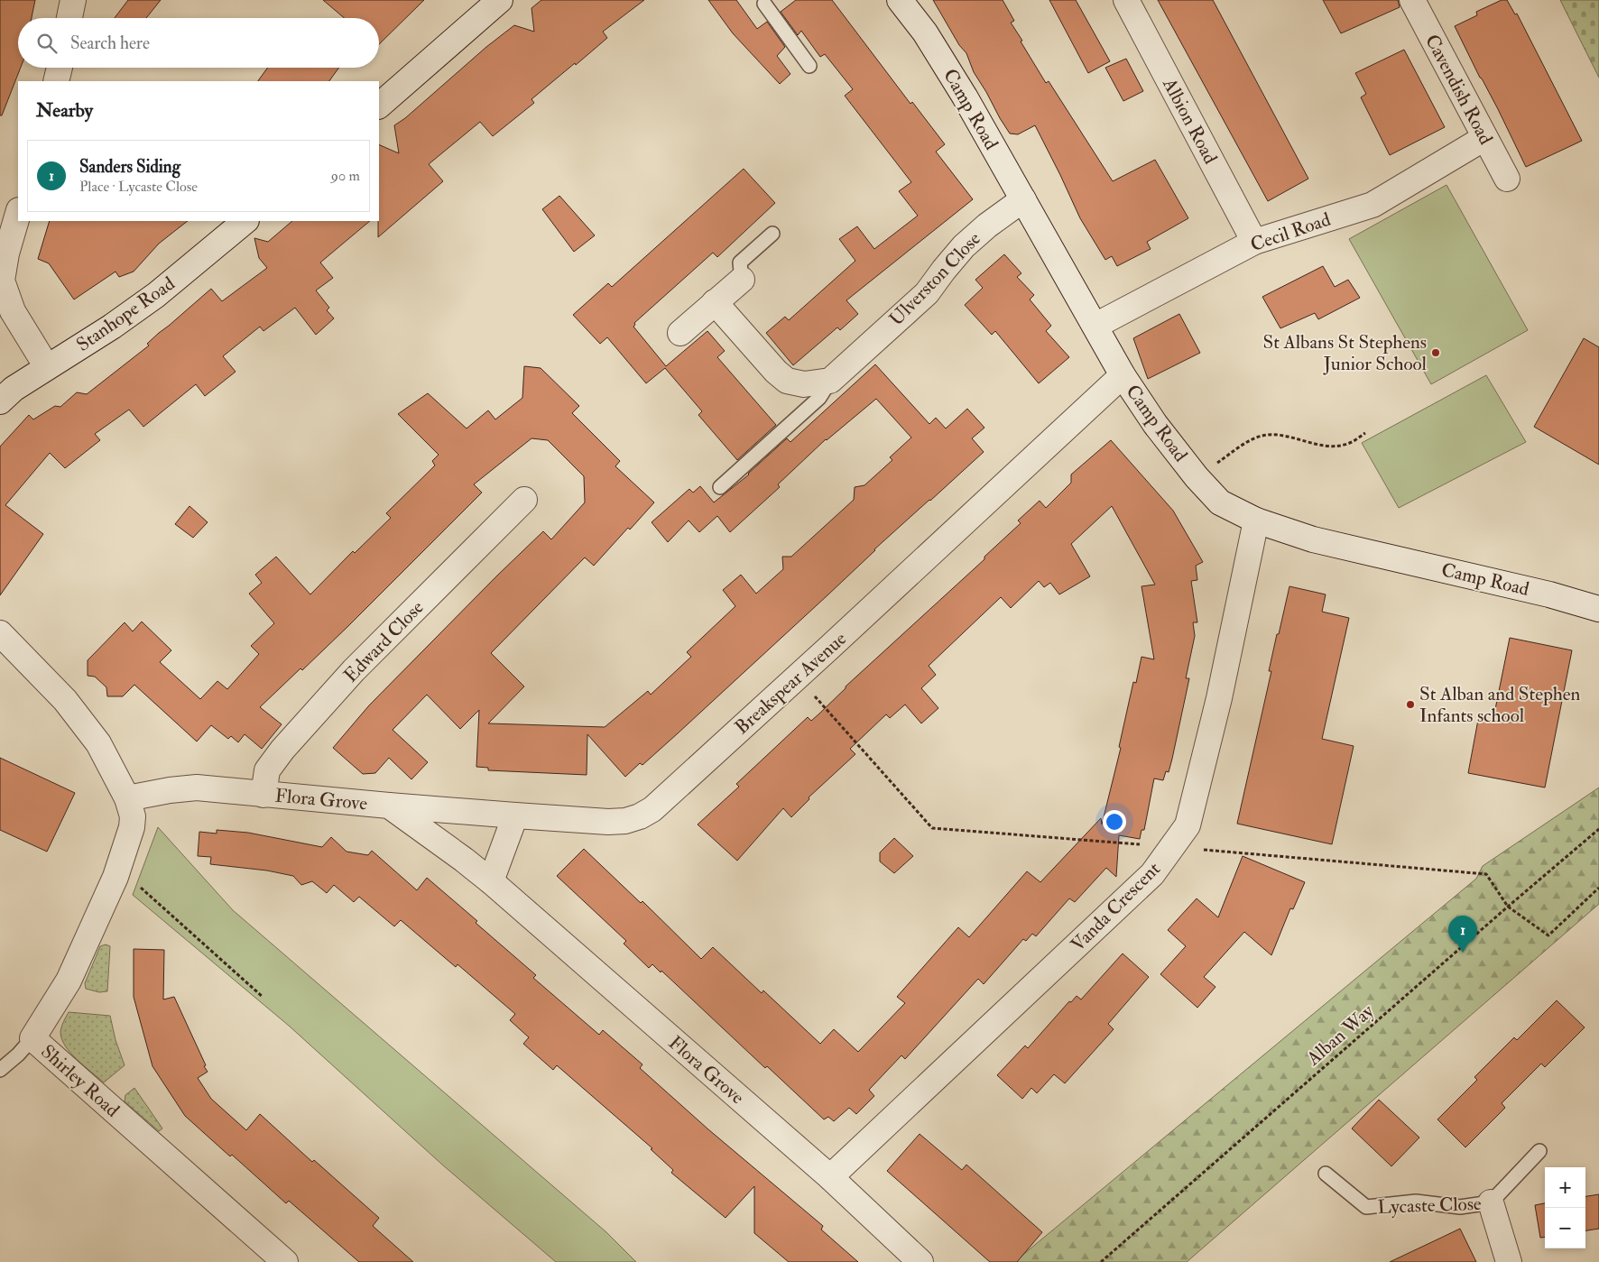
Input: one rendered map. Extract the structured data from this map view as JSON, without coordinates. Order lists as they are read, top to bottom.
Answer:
{
  "streets": {
    "street": [
      "Cavendish Road",
      "Camp Road",
      "Albion Road",
      "Cecil Road",
      "Ulverston Close",
      "Stanhope Road",
      "Edward Close",
      "Breakspear Avenue",
      "Flora Grove",
      "Vanda Crescent",
      "Shirley Road",
      "Lycaste Close"
    ],
    "path": ["Alban Way"]
  },
  "crossings": [
    ["Cavendish Road", "Cecil Road"],
    ["Camp Road", "Cecil Road"],
    ["Camp Road", "Ulverston Close"],
    ["Camp Road", "Breakspear Avenue"],
    ["Camp Road", "Vanda Crescent"],
    ["Albion Road", "Cecil Road"],
    ["Edward Close", "Flora Grove"],
    ["Breakspear Avenue", "Flora Grove"],
    ["Flora Grove", "Vanda Crescent"],
    ["Flora Grove", "Shirley Road"]
  ],
  "places": ["St Albans St Stephens Junior School", "St Alban and Stephen Infants school"],
  "page": {
    "search": "Search here",
    "heading": "Nearby",
    "list": [
      {
        "mark": "1",
        "name": "Sanders Siding",
        "note": "Place · Lycaste Close",
        "value": "90 m"
      }
    ],
    "pins": "1",
    "map_buttons": ["+", "−"]
  }
}
